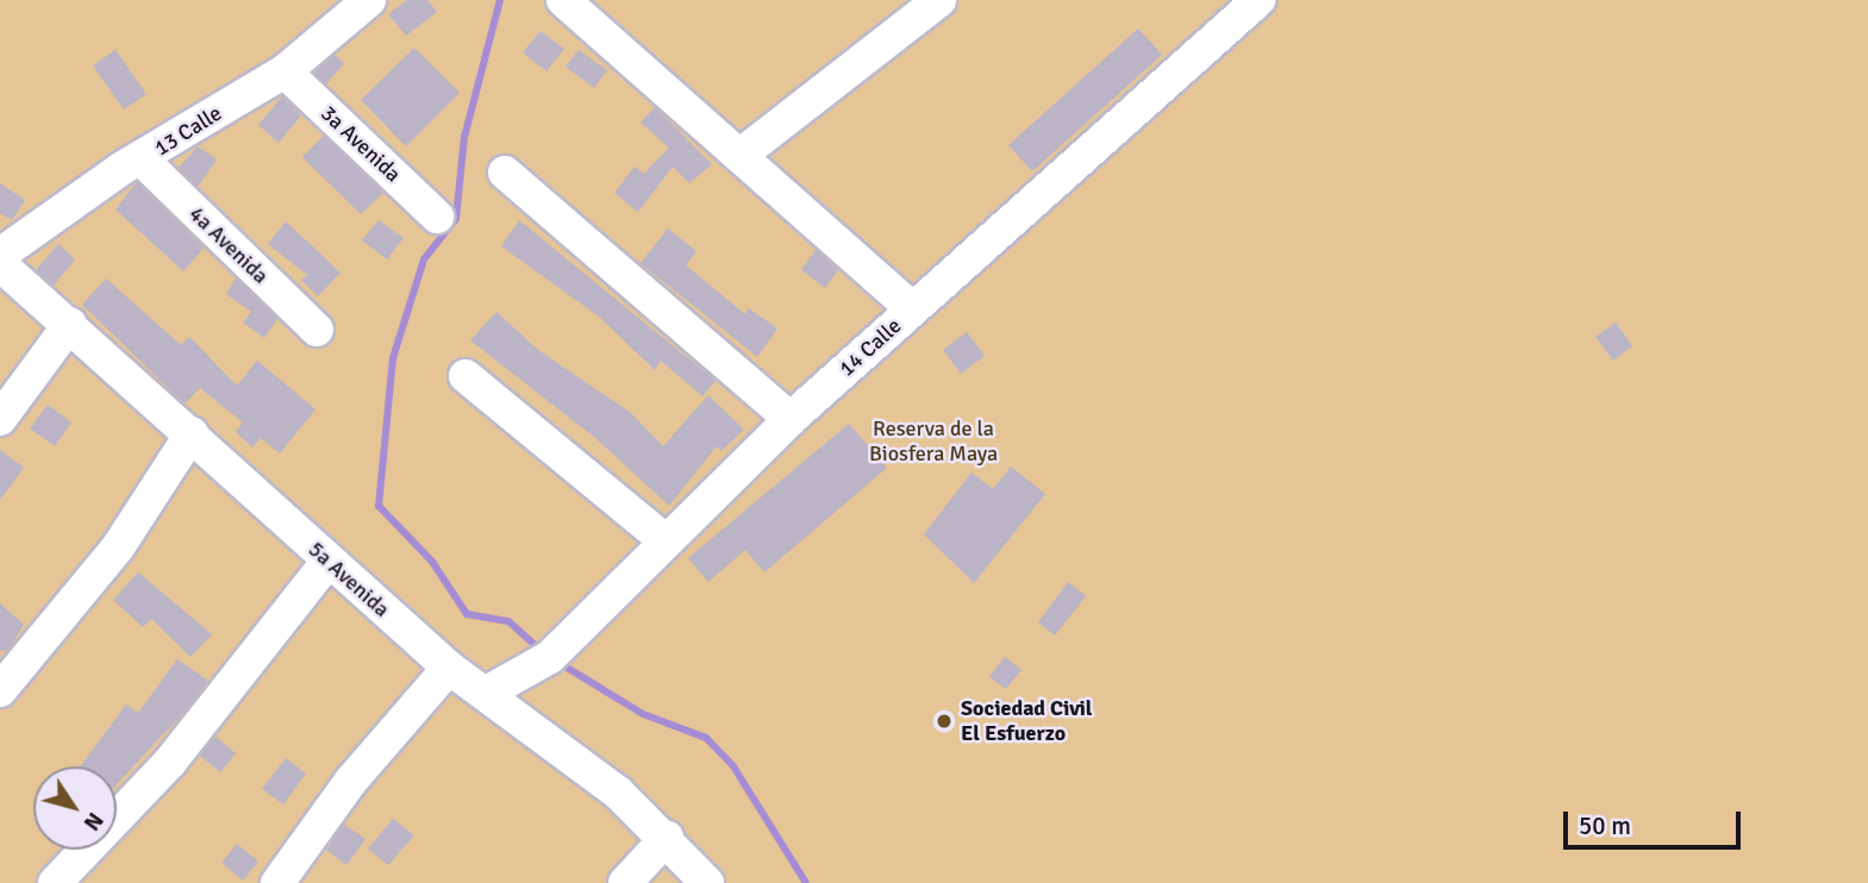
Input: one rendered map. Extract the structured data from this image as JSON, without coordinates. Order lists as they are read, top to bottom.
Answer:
{
  "streets": {
    "street": [
      "13 Calle",
      "3a Avenida",
      "4a Avenida",
      "14 Calle",
      "5a Avenida"
    ]
  },
  "crossings": [
    ["13 Calle", "3a Avenida"],
    ["13 Calle", "4a Avenida"],
    ["14 Calle", "5a Avenida"]
  ],
  "parks": ["Reserva de la Biosfera Maya"],
  "places": ["Sociedad Civil El Esfuerzo"],
  "scale_bar": "50 m",
  "north": "bottom right"
}
